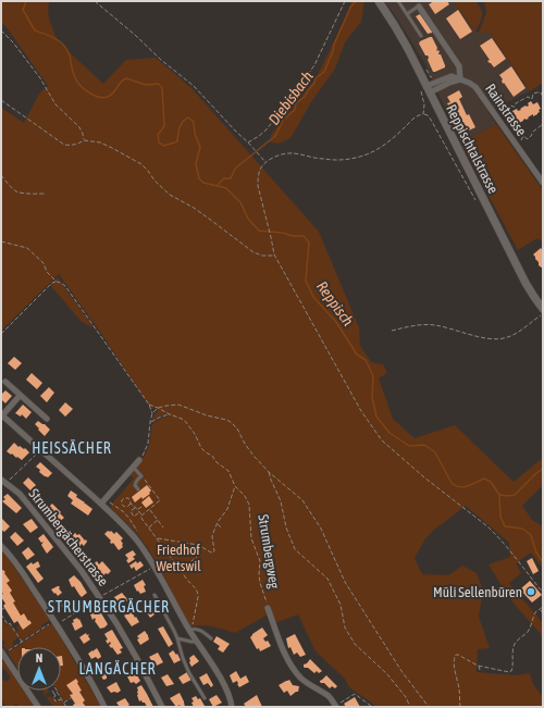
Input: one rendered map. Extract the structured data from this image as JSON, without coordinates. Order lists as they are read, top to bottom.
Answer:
{
  "streets": {
    "main road": ["Reppischtalstrasse"],
    "street": ["Rainstrasse", "Strumbergächerstrasse", "Strumbergweg"]
  },
  "crossings": [
    ["Rainstrasse", "Reppischtalstrasse"]
  ],
  "districts": ["HEISSÄCHER", "STRUMBERGÄCHER", "LANGÄCHER"],
  "water": ["Diebisbach", "Reppisch"],
  "parks": ["Friedhof Wettswil"],
  "places": ["Müli Sellenbüren"],
  "north": "top"
}
